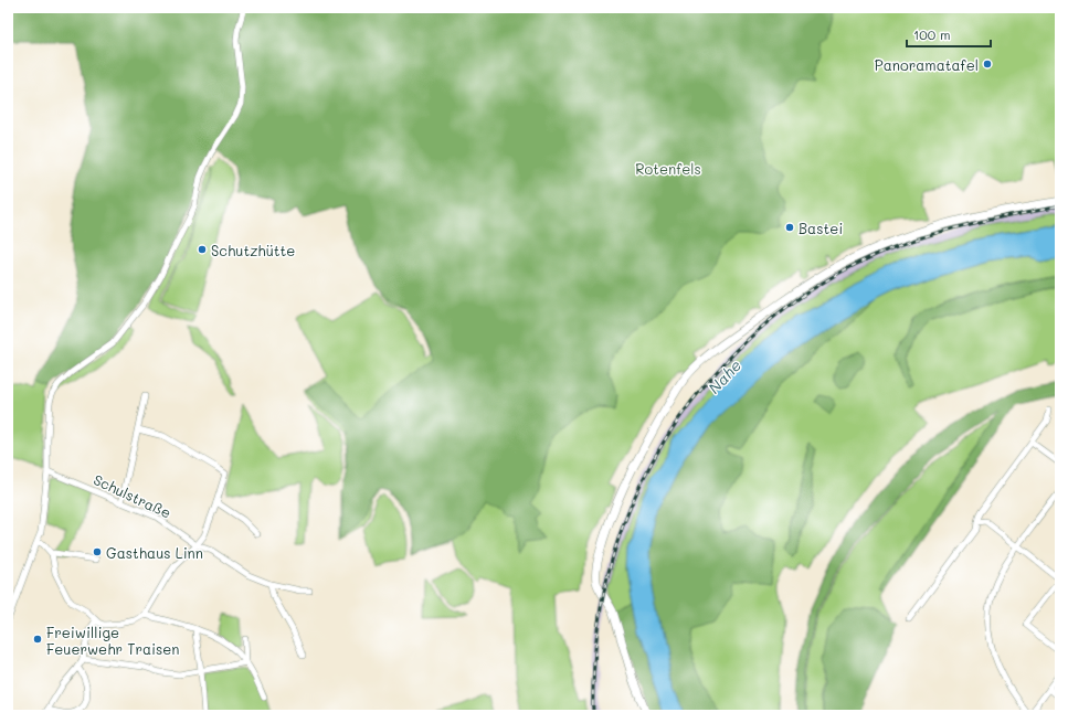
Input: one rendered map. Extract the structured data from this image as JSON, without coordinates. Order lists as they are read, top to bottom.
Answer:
{
  "streets": {
    "street": ["Schulstraße"]
  },
  "water": ["Nahe"],
  "parks": ["Rotenfels"],
  "places": [
    "Panoramatafel",
    "Bastei",
    "Schutzhütte",
    "Gasthaus Linn",
    "Freiwillige Feuerwehr Traisen"
  ],
  "scale_bar": "100 m"
}
